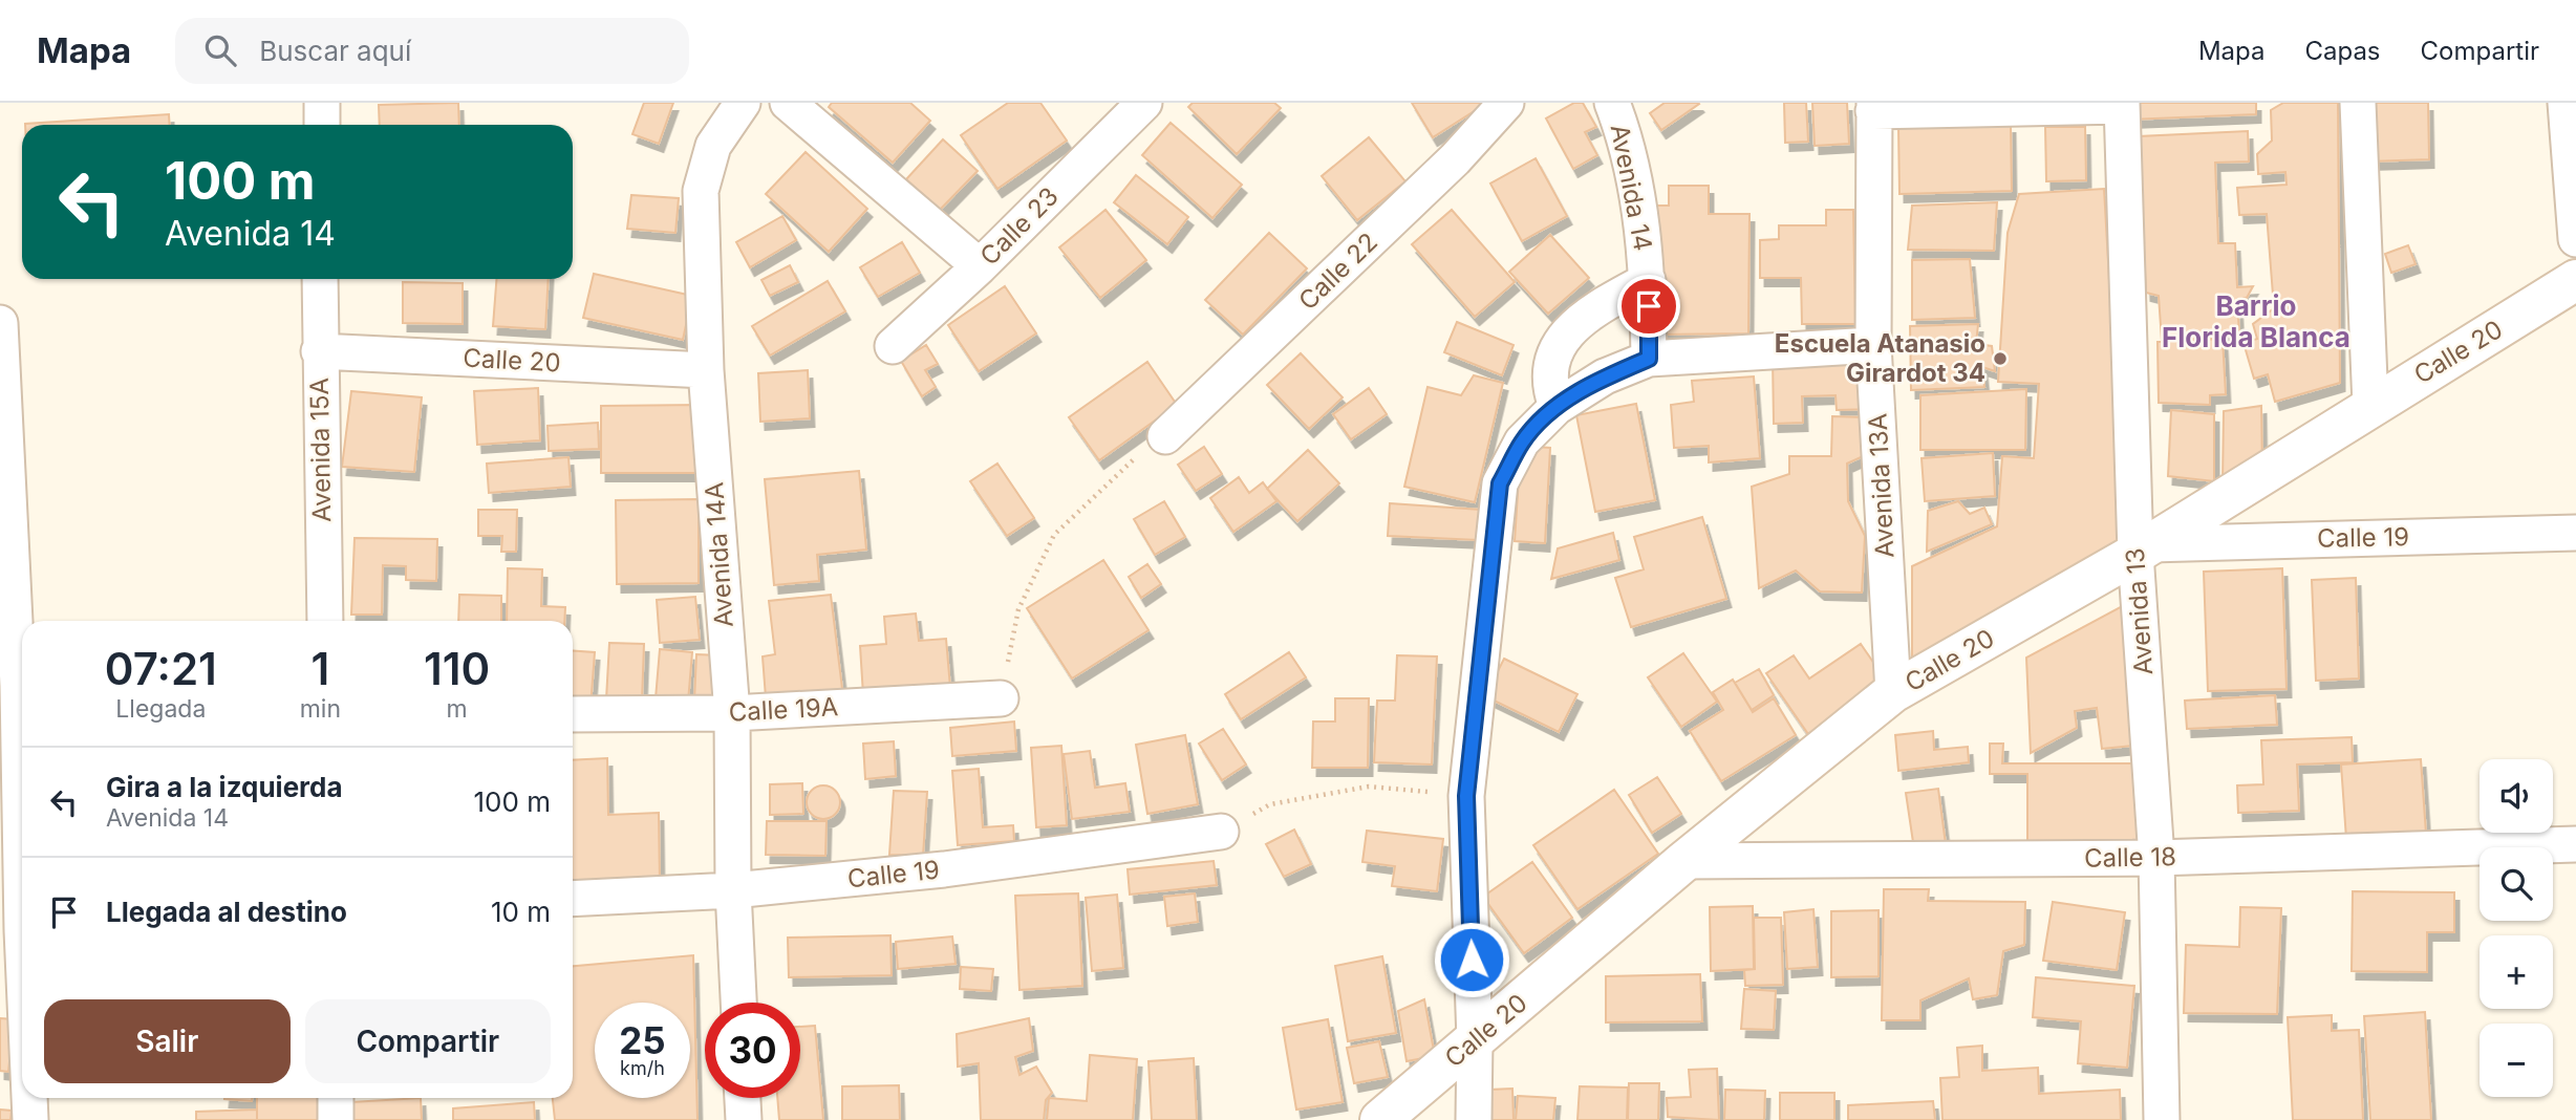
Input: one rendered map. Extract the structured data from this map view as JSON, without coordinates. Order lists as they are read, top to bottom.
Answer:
{
  "streets": {
    "street": [
      "Avenida 14",
      "Calle 23",
      "Calle 22",
      "Calle 20",
      "Avenida 15A",
      "Avenida 13A",
      "Calle 19",
      "Avenida 14A",
      "Avenida 13",
      "Calle 19A",
      "Calle 18"
    ]
  },
  "crossings": [
    ["Calle 20", "Avenida 15A"],
    ["Calle 20", "Avenida 13A"],
    ["Calle 20", "Calle 19"],
    ["Calle 20", "Avenida 14A"],
    ["Calle 20", "Avenida 13"],
    ["Calle 20", "Calle 18"],
    ["Calle 19", "Avenida 14A"],
    ["Calle 19", "Avenida 13"],
    ["Avenida 14A", "Calle 19A"],
    ["Avenida 13", "Calle 18"]
  ],
  "districts": ["Barrio Florida Blanca"],
  "places": ["Escuela Atanasio Girardot 34"],
  "page": {
    "header": "Mapa",
    "search": "Buscar aquí",
    "nav": ["Mapa", "Capas", "Compartir"],
    "turn": ["100 m", "Avenida 14"],
    "eta": [
      "07:21",
      "Llegada",
      "1",
      "min",
      "110",
      "m"
    ],
    "list": [
      {
        "name": "Gira a la izquierda",
        "note": "Avenida 14",
        "value": "100 m"
      },
      {
        "name": "Llegada al destino",
        "value": "10 m"
      }
    ],
    "map_buttons": ["+", "−"],
    "buttons": ["Salir", "Compartir"],
    "speed": "25 km/h",
    "limit": "30"
  }
}
